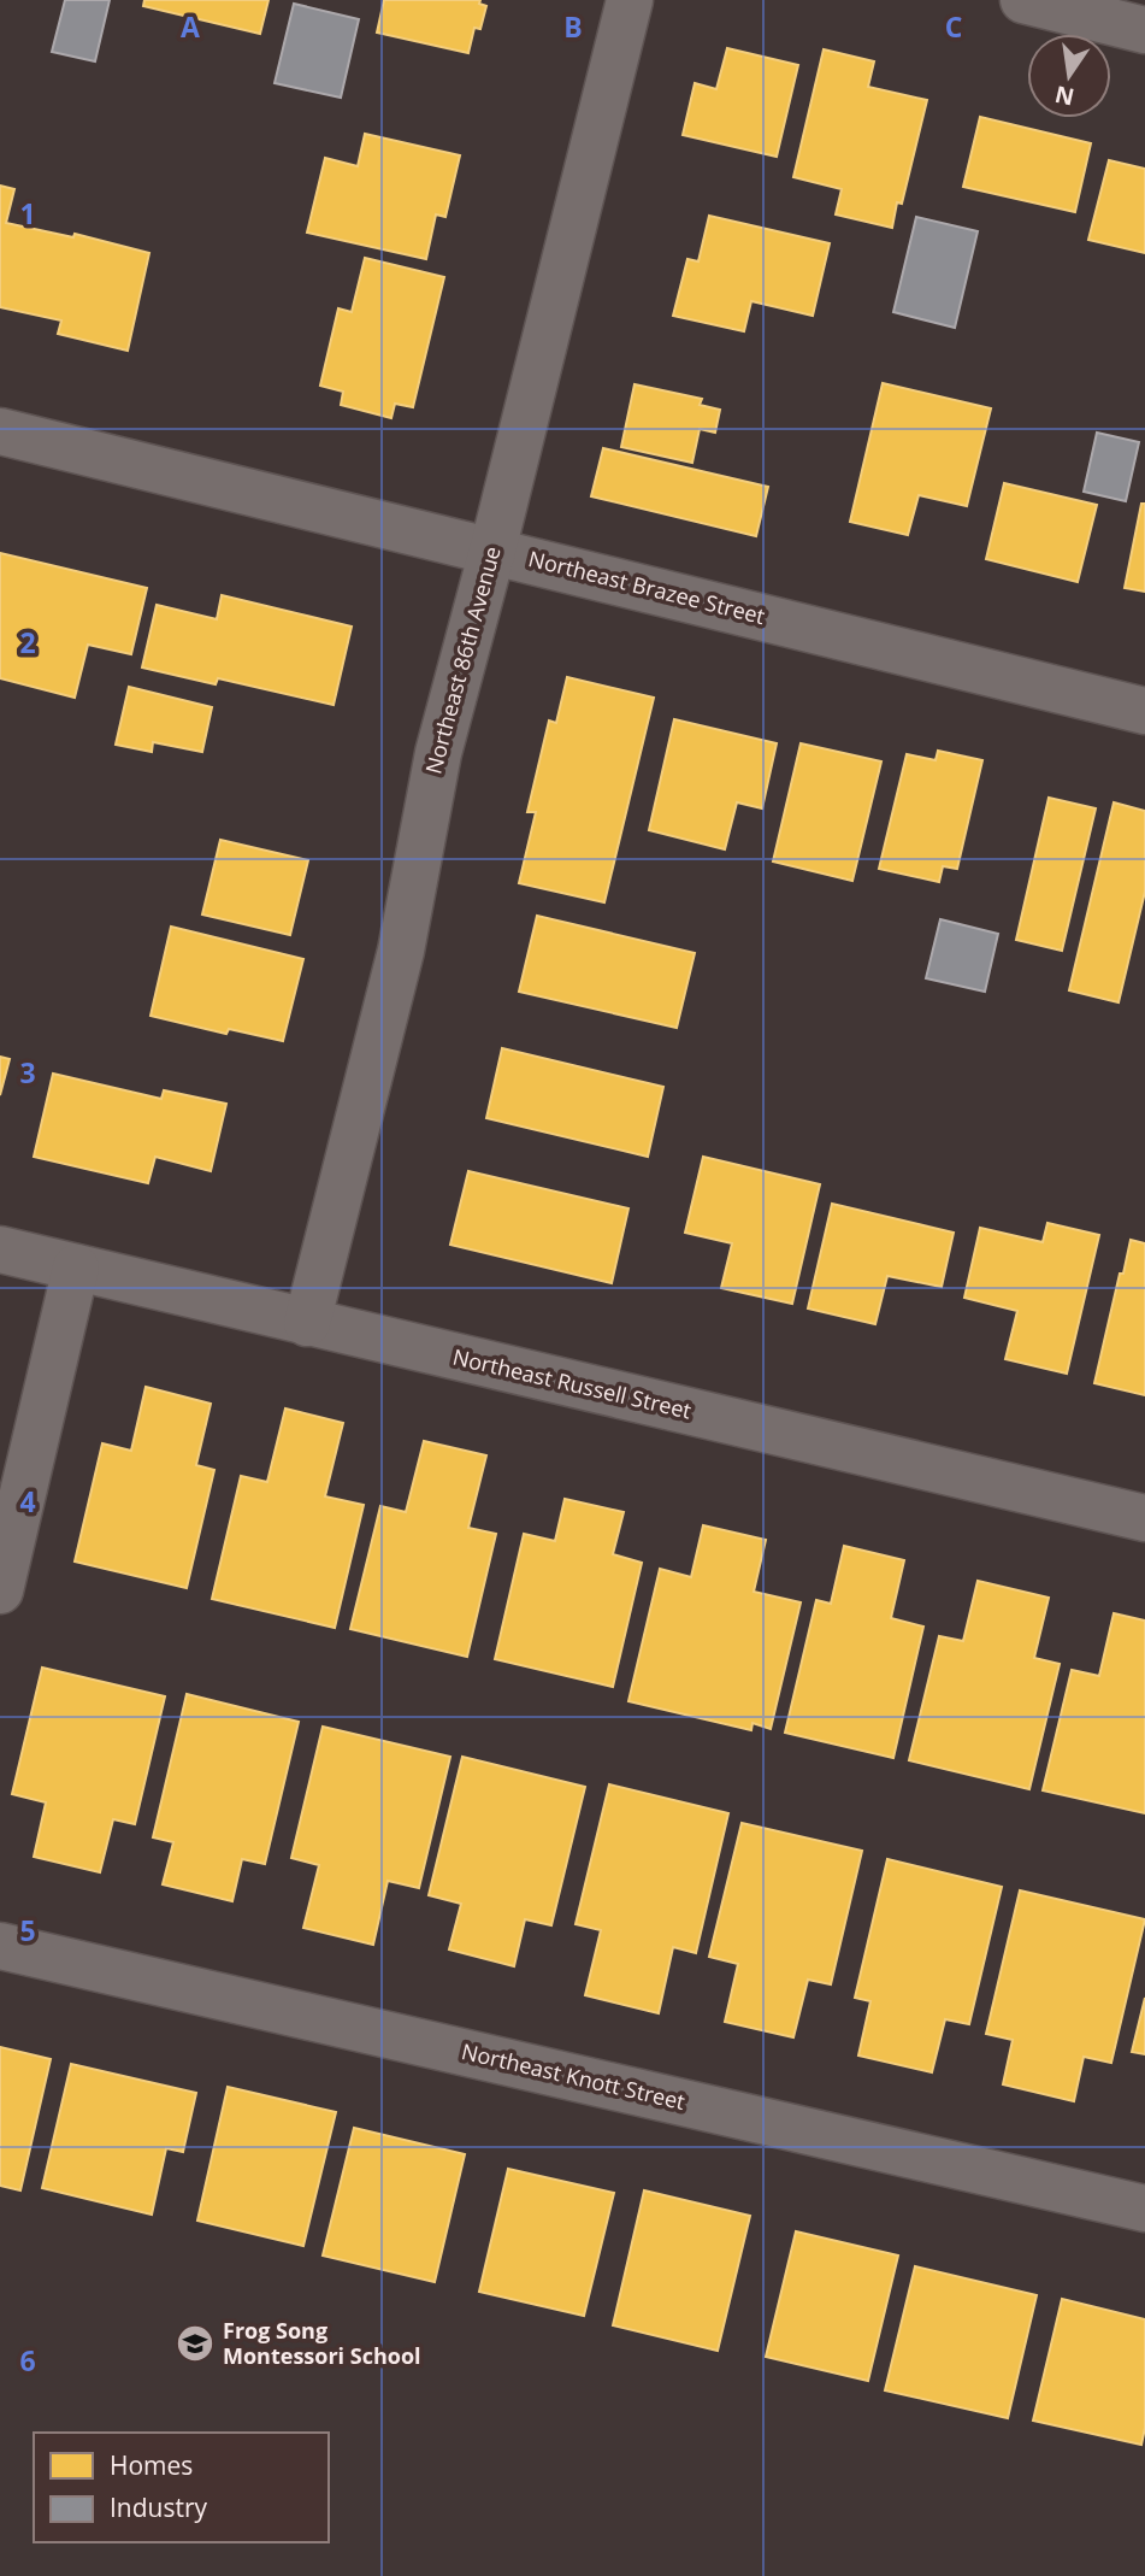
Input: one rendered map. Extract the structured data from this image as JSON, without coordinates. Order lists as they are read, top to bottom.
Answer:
{
  "streets": {
    "street": [
      "Northeast Brazee Street",
      "Northeast 86th Avenue",
      "Northeast Russell Street",
      "Northeast Knott Street"
    ]
  },
  "crossings": [
    ["Northeast Brazee Street", "Northeast 86th Avenue"],
    ["Northeast 86th Avenue", "Northeast Russell Street"]
  ],
  "places": {
    "school or university": ["Frog Song Montessori School"]
  },
  "legend": ["Homes", "Industry"],
  "north": "bottom",
  "grid": {
    "columns": ["A", "B", "C"],
    "rows": [
      "1",
      "2",
      "3",
      "4",
      "5",
      "6"
    ]
  }
}
